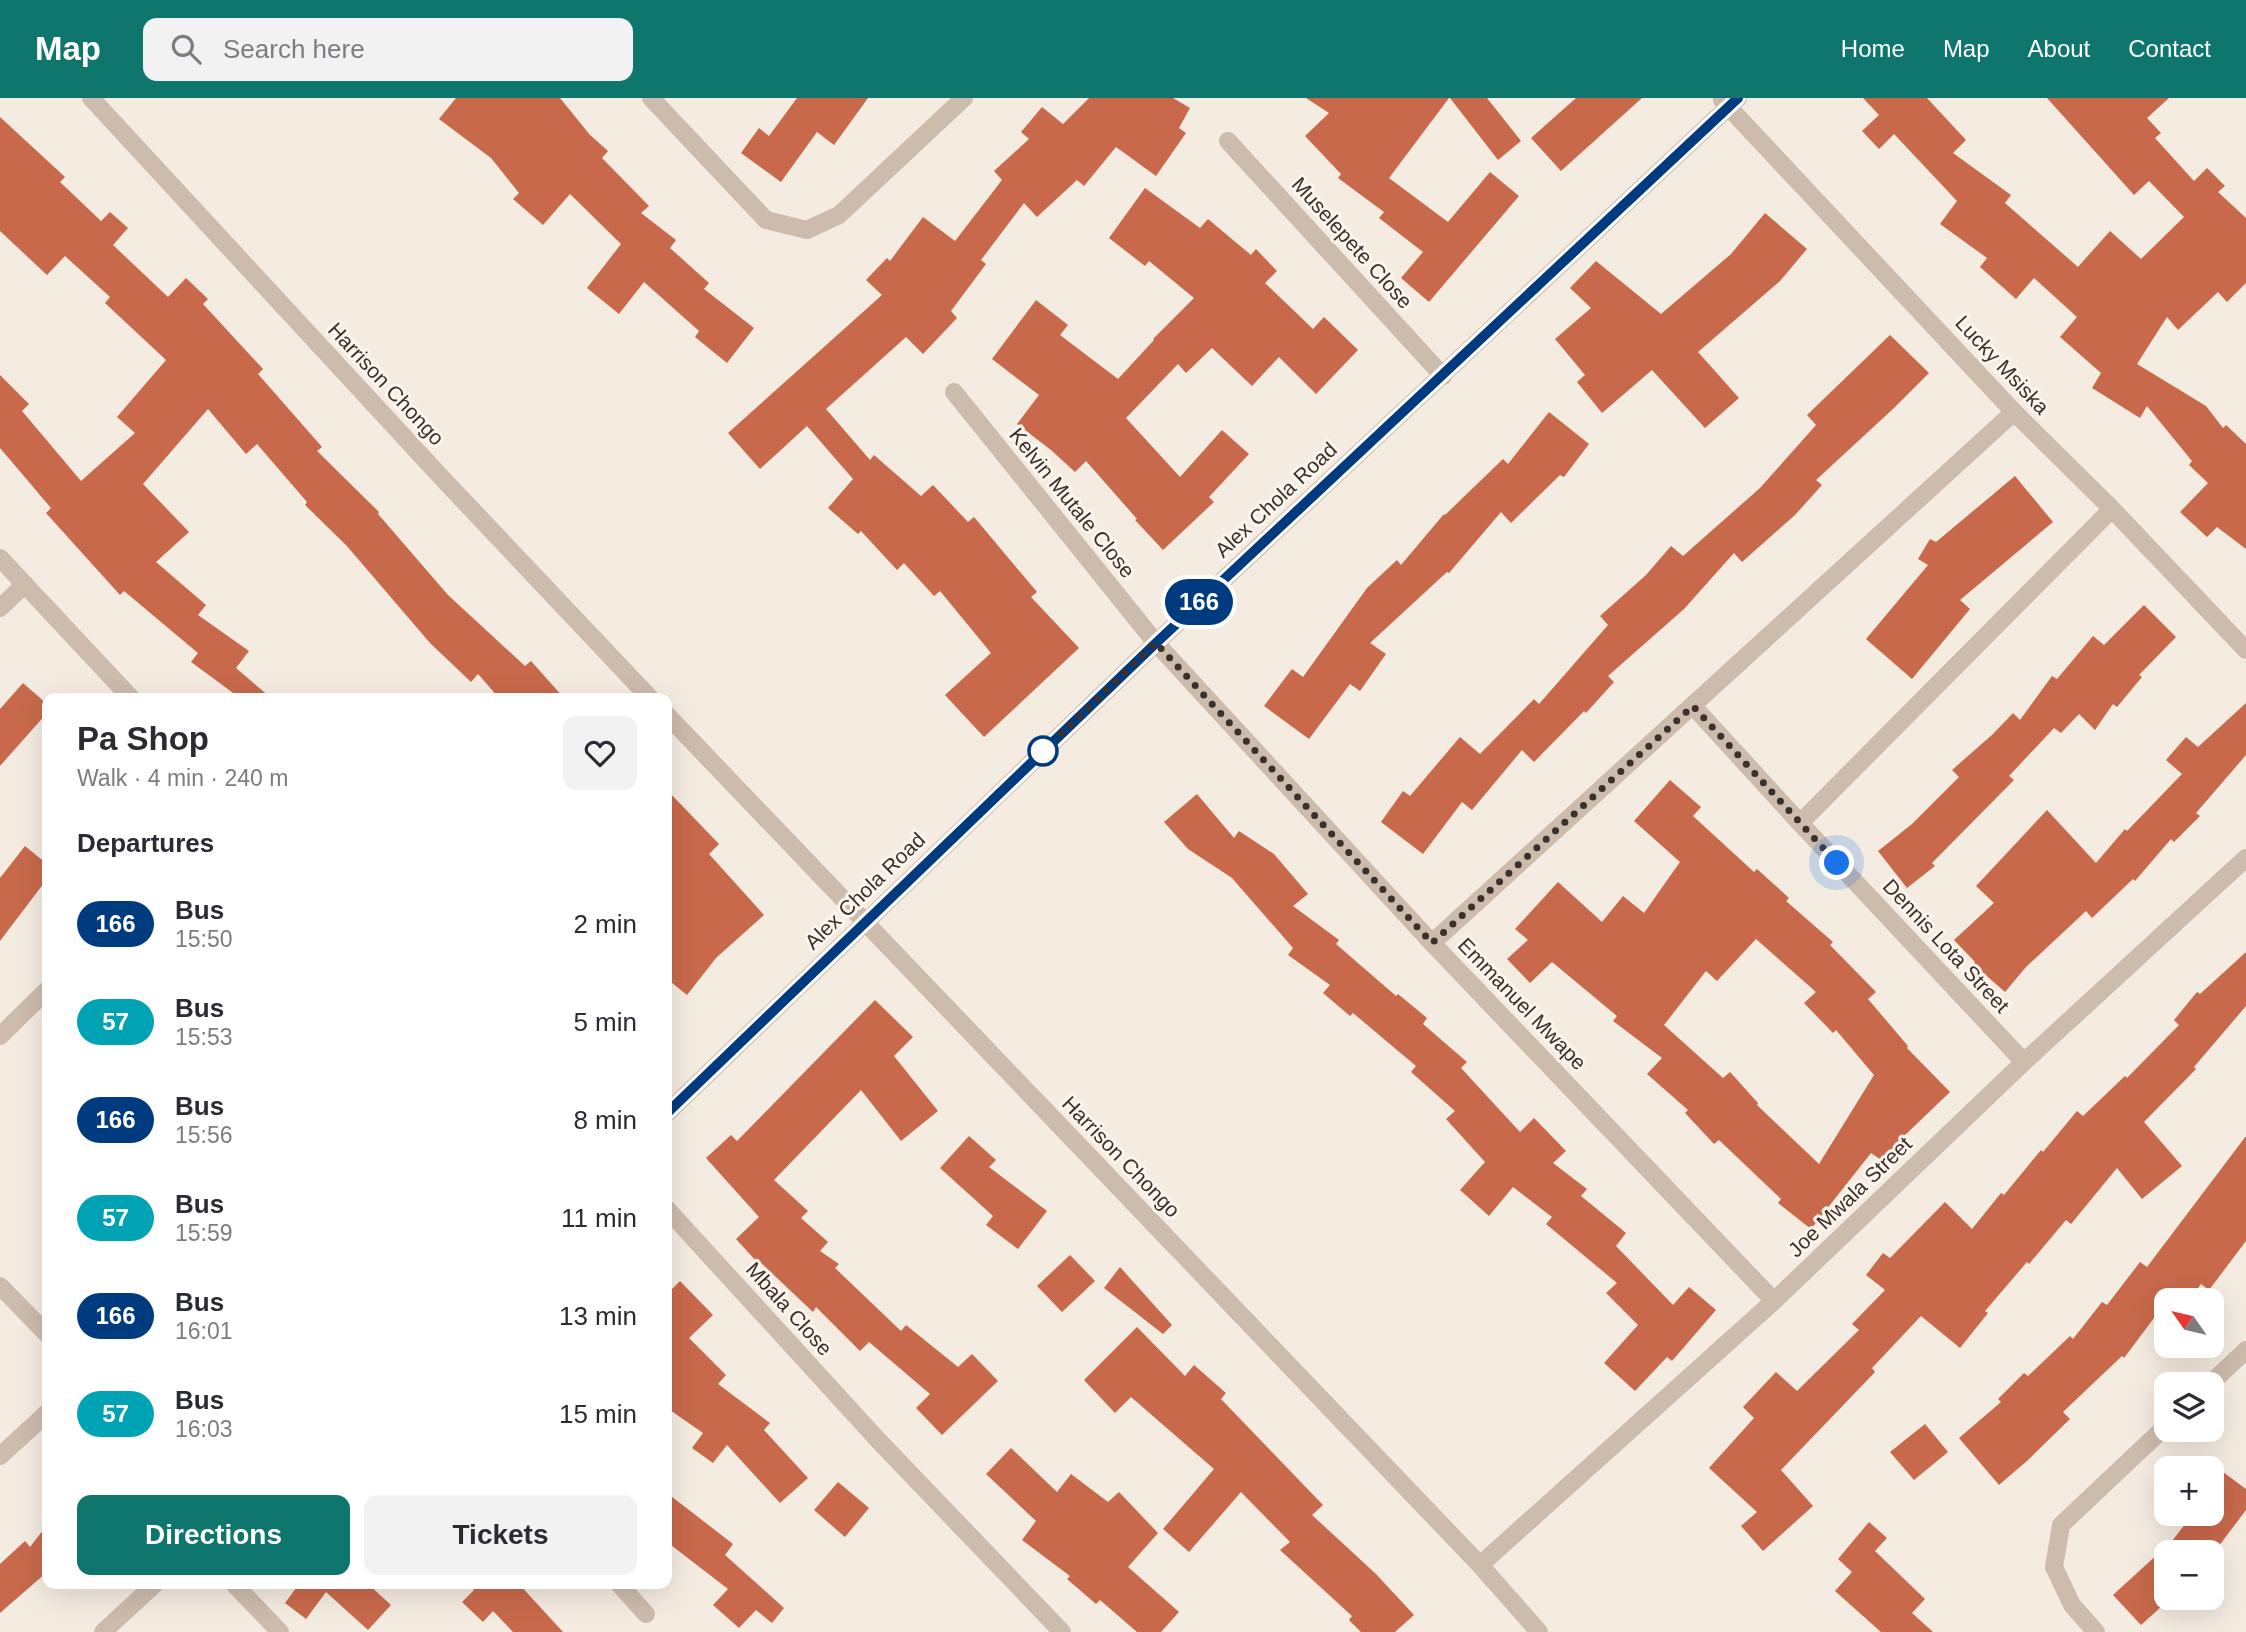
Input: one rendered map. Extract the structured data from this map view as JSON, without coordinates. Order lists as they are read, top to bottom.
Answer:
{
  "streets": {
    "street": [
      "Muselepete Close",
      "Lucky Msiska",
      "Harrison Chongo",
      "Alex Chola Road",
      "Kelvin Mutale Close",
      "Dennis Lota Street",
      "Emmanuel Mwape",
      "Joe Mwala Street",
      "Mbala Close"
    ]
  },
  "crossings": [
    ["Muselepete Close", "Alex Chola Road"],
    ["Lucky Msiska", "Alex Chola Road"],
    ["Harrison Chongo", "Alex Chola Road"],
    ["Harrison Chongo", "Joe Mwala Street"],
    ["Alex Chola Road", "Kelvin Mutale Close"],
    ["Alex Chola Road", "Emmanuel Mwape"],
    ["Kelvin Mutale Close", "Emmanuel Mwape"],
    ["Dennis Lota Street", "Joe Mwala Street"],
    ["Emmanuel Mwape", "Joe Mwala Street"]
  ],
  "lines": ["bus line 166"],
  "north": "top left",
  "page": {
    "header": "Map",
    "search": "Search here",
    "nav": [
      "Home",
      "Map",
      "About",
      "Contact"
    ],
    "on_map": "166",
    "heading": [
      ["Pa Shop", "Walk · 4 min · 240 m"],
      "Departures"
    ],
    "list": [
      {
        "mark": "166",
        "name": "Bus",
        "note": "15:50",
        "value": "2 min"
      },
      {
        "mark": "57",
        "name": "Bus",
        "note": "15:53",
        "value": "5 min"
      },
      {
        "mark": "166",
        "name": "Bus",
        "note": "15:56",
        "value": "8 min"
      },
      {
        "mark": "57",
        "name": "Bus",
        "note": "15:59",
        "value": "11 min"
      },
      {
        "mark": "166",
        "name": "Bus",
        "note": "16:01",
        "value": "13 min"
      },
      {
        "mark": "57",
        "name": "Bus",
        "note": "16:03",
        "value": "15 min"
      }
    ],
    "map_buttons": ["+", "−"],
    "buttons": ["Directions", "Tickets"]
  }
}
